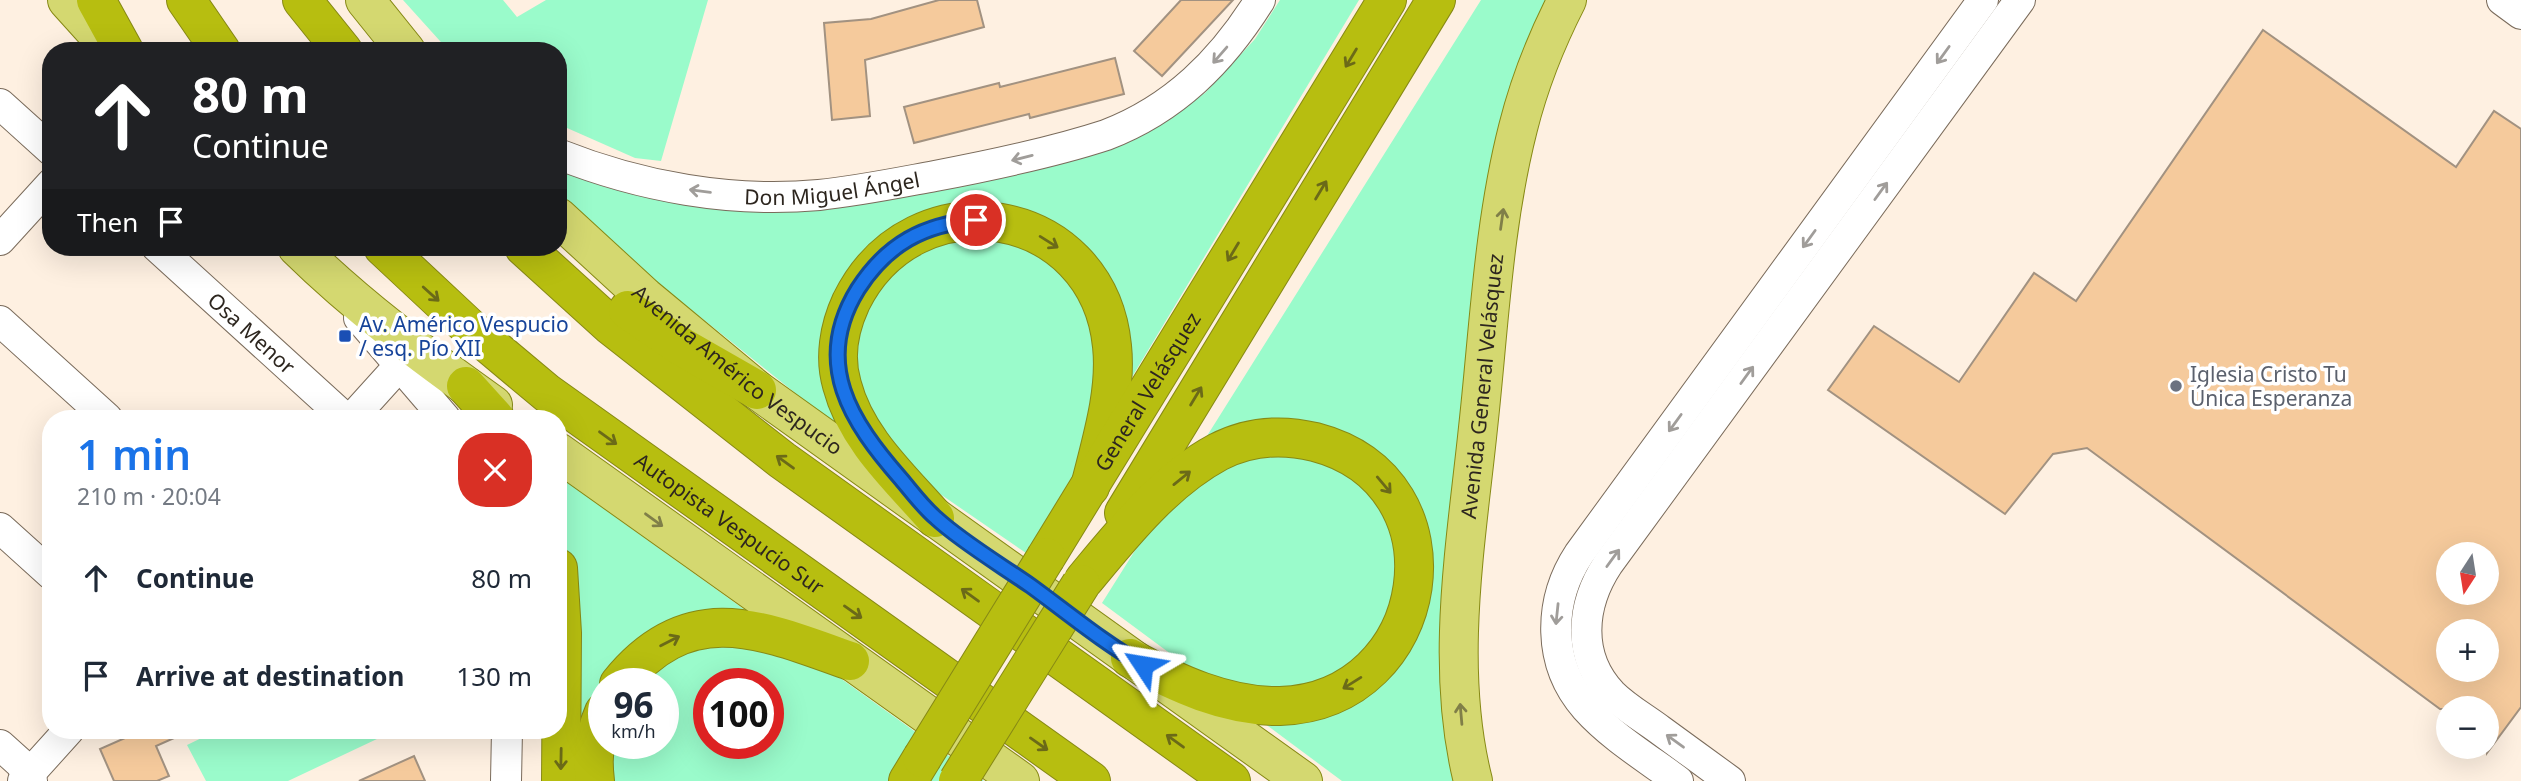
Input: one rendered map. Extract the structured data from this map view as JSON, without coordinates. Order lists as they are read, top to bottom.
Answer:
{
  "streets": {
    "highway": ["General Velásquez", "Autopista Vespucio Sur"],
    "main road": ["Avenida Américo Vespucio", "Avenida General Velásquez"],
    "street": ["Don Miguel Ángel", "Osa Menor"]
  },
  "one_way": ["Don Miguel Ángel", "Avenida General Velásquez"],
  "places": {
    "transit": ["Av. Américo Vespucio / esq. Pío XII"],
    "other": ["Iglesia Cristo Tu Única Esperanza"]
  },
  "north": "bottom",
  "page": {
    "turn": ["80 m", "Continue"],
    "then": "Then",
    "heading": ["1 min", "210 m · 20:04"],
    "list": [
      {
        "name": "Continue",
        "value": "80 m"
      },
      {
        "name": "Arrive at destination",
        "value": "130 m"
      }
    ],
    "map_buttons": ["+", "−"],
    "speed": "96 km/h",
    "limit": "100"
  }
}
